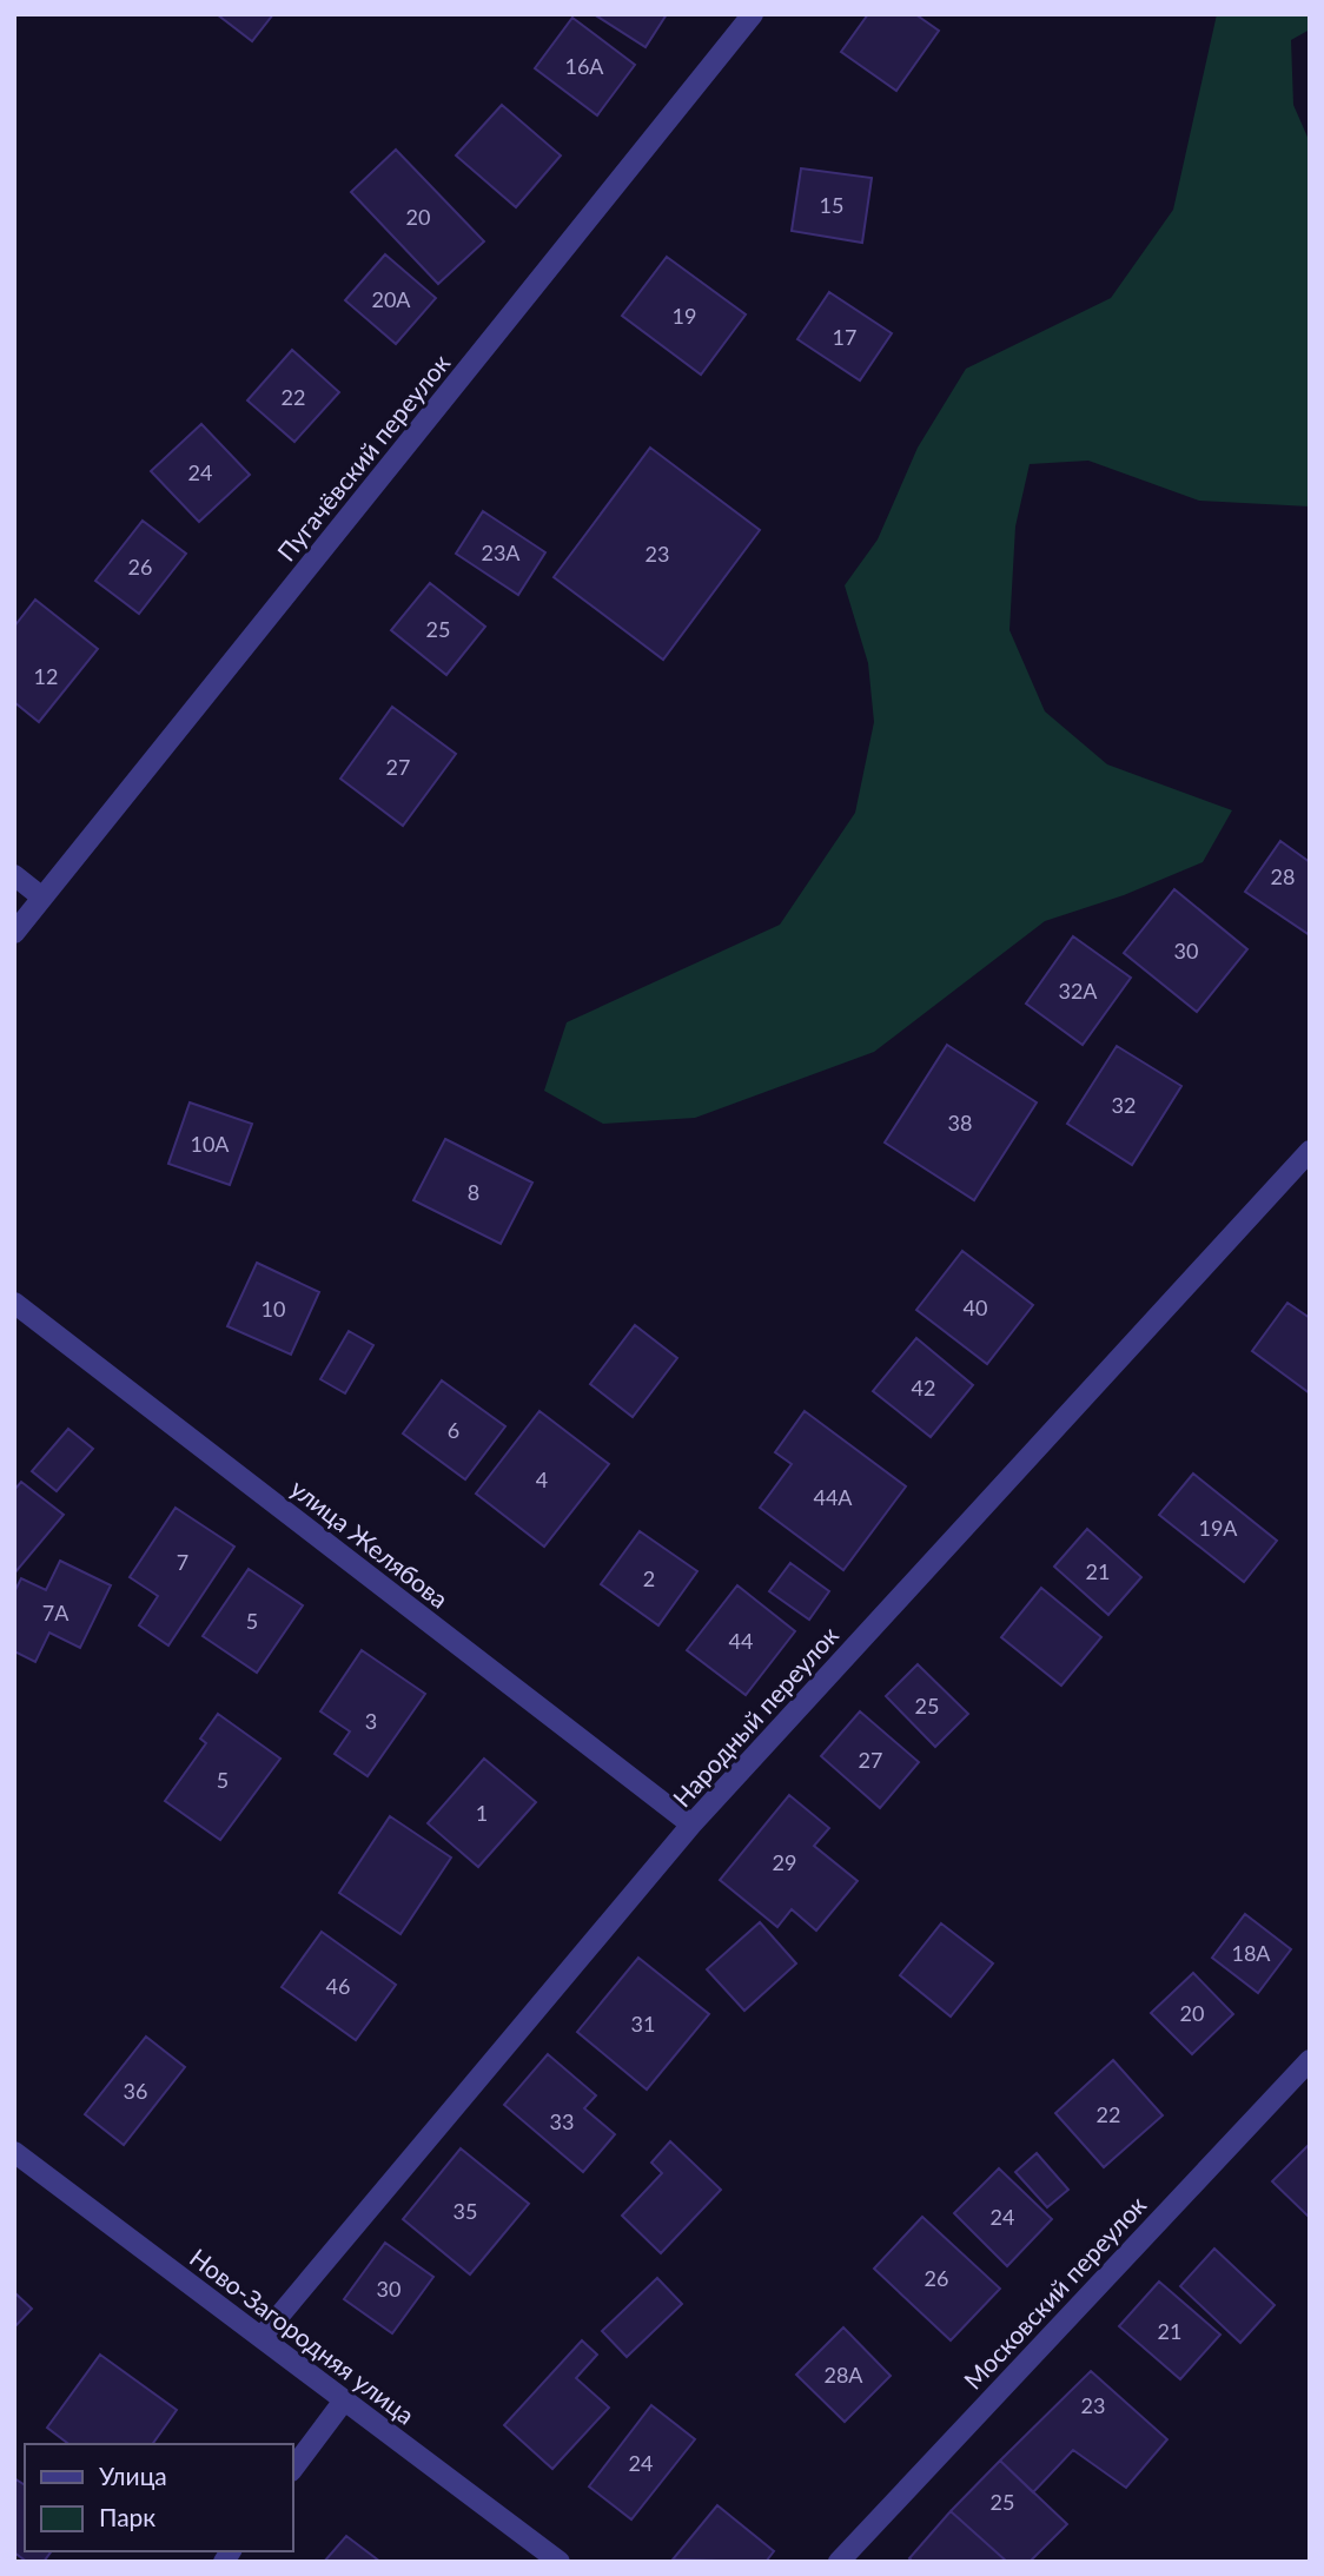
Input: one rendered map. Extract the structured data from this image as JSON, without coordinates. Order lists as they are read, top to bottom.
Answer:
{
  "streets": {
    "street": [
      "Пугачёвский переулок",
      "улица Желябова",
      "Народный переулок",
      "Московский переулок",
      "Ново-Загородняя улица"
    ]
  },
  "crossings": [
    ["улица Желябова", "Народный переулок"],
    ["Народный переулок", "Ново-Загородняя улица"]
  ],
  "house_numbers": [
    "16А",
    "15",
    "20",
    "20А",
    "19",
    "17",
    "22",
    "24",
    "23А",
    "23",
    "26",
    "25",
    "12",
    "27",
    "28",
    "30",
    "32А",
    "32",
    "38",
    "10А",
    "8",
    "40",
    "10",
    "42",
    "6",
    "4",
    "44А",
    "19А",
    "7",
    "21",
    "2",
    "7А",
    "5",
    "44",
    "25",
    "3",
    "27",
    "5",
    "1",
    "29",
    "18А",
    "46",
    "20",
    "31",
    "36",
    "22",
    "33",
    "35",
    "24",
    "26",
    "30",
    "21",
    "28А",
    "23",
    "24",
    "25"
  ],
  "legend": ["Улица", "Парк"]
}
